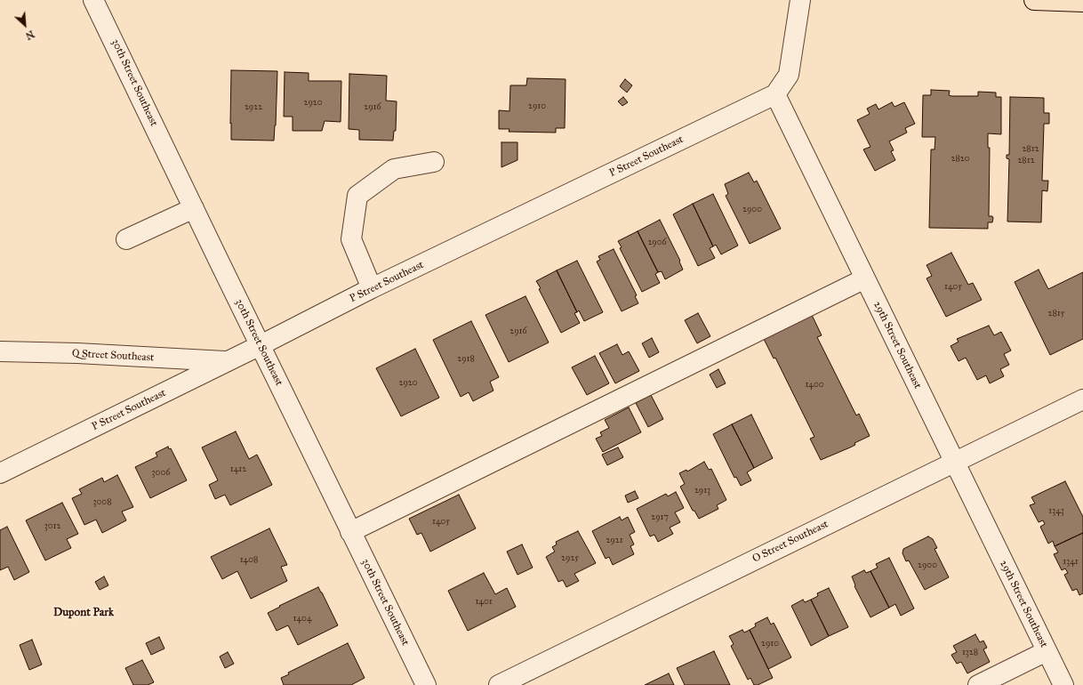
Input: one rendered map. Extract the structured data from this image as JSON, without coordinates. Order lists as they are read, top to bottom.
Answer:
{
  "streets": {
    "street": [
      "30th Street Southeast",
      "P Street Southeast",
      "29th Street Southeast",
      "Q Street Southeast",
      "O Street Southeast"
    ]
  },
  "crossings": [
    ["30th Street Southeast", "P Street Southeast"],
    ["P Street Southeast", "29th Street Southeast"],
    ["P Street Southeast", "Q Street Southeast"],
    ["29th Street Southeast", "O Street Southeast"]
  ],
  "districts": ["Dupont Park"],
  "house_numbers": [
    "2920",
    "2910",
    "2922",
    "2916",
    "2812",
    "2820",
    "2812",
    "2900",
    "2906",
    "1405",
    "2815",
    "2916",
    "2918",
    "2920",
    "1400",
    "1412",
    "3006",
    "2913",
    "3008",
    "1343",
    "2917",
    "1405",
    "3012",
    "2921",
    "2925",
    "1408",
    "1341",
    "2900",
    "1401",
    "1404",
    "2910",
    "1328"
  ],
  "north": "bottom right"
}
